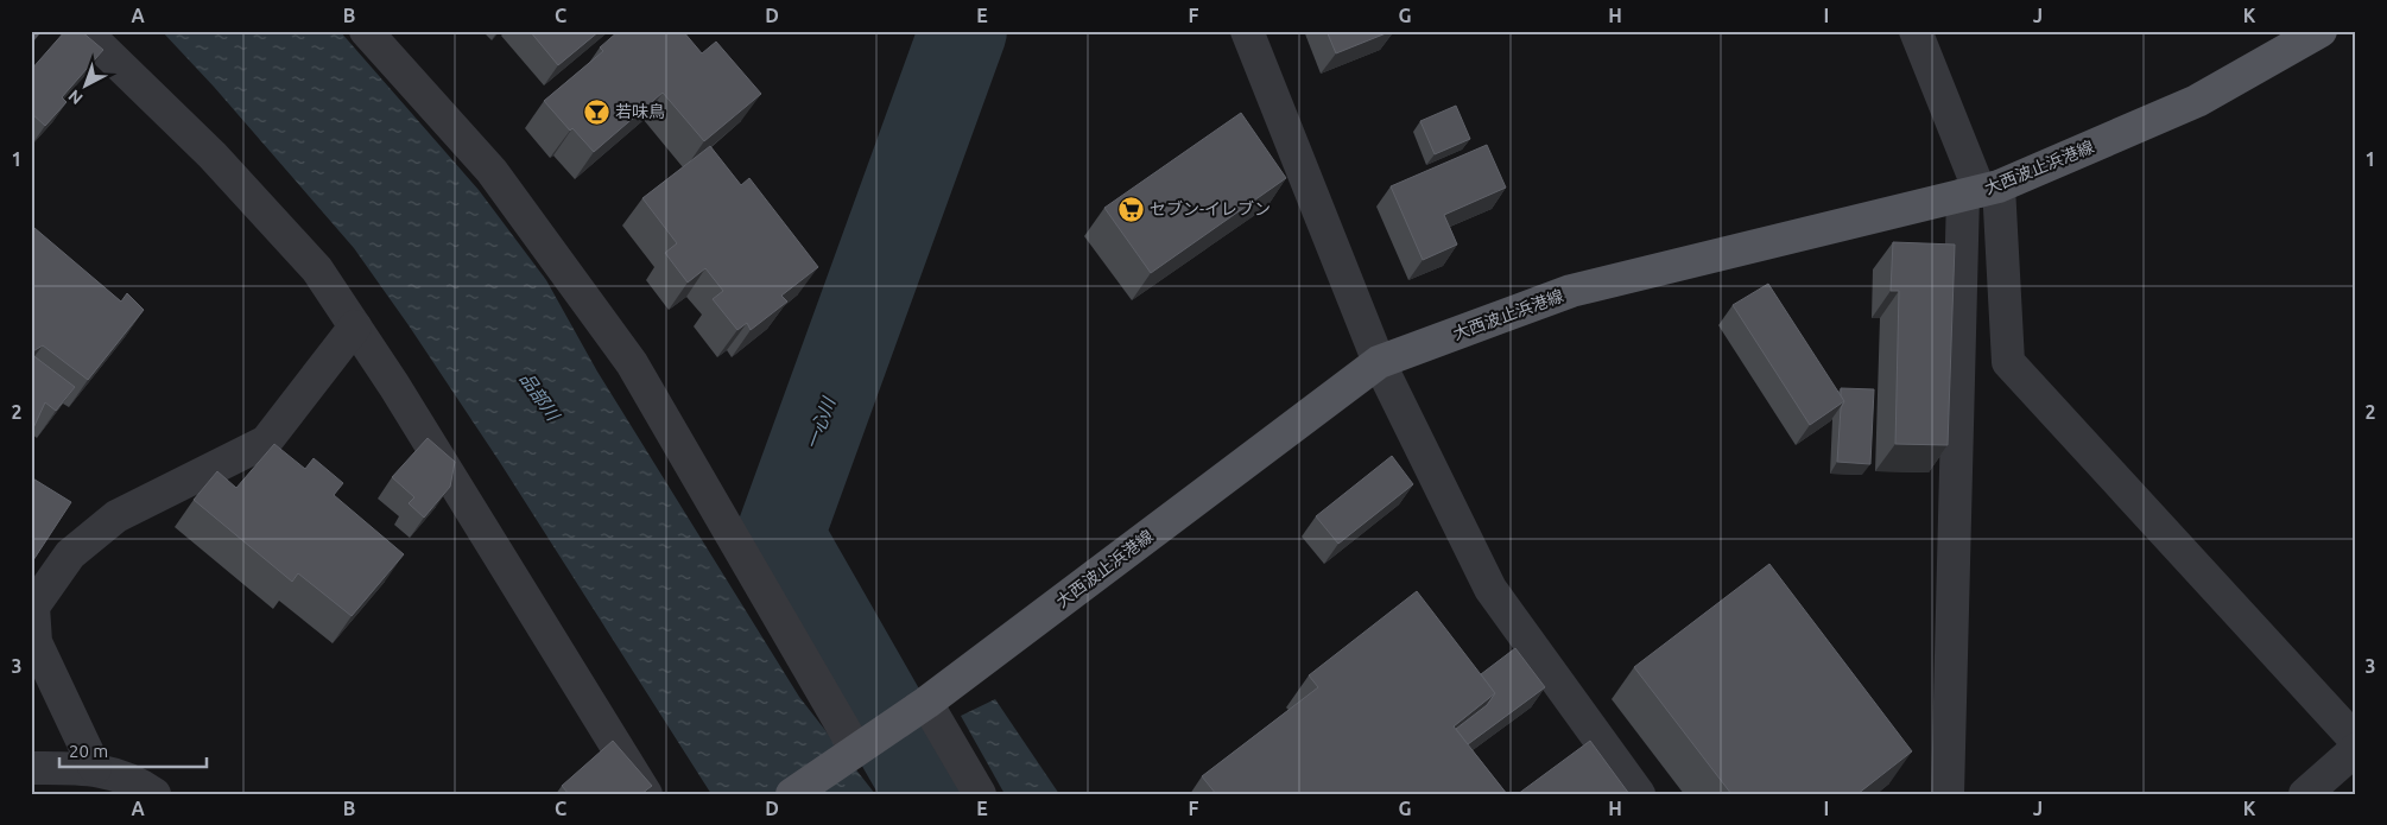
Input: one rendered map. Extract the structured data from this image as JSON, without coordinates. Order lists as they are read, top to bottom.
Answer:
{
  "streets": {
    "main road": ["大西波止浜港線"]
  },
  "water": ["品部川", "一心川"],
  "places": {
    "bar": ["若味鳥"],
    "supermarket": ["セブン-イレブン"]
  },
  "scale_bar": "20 m",
  "north": "bottom left",
  "grid": {
    "columns": [
      "A",
      "B",
      "C",
      "D",
      "E",
      "F",
      "G",
      "H",
      "I",
      "J",
      "K"
    ],
    "rows": ["1", "2", "3"]
  }
}
